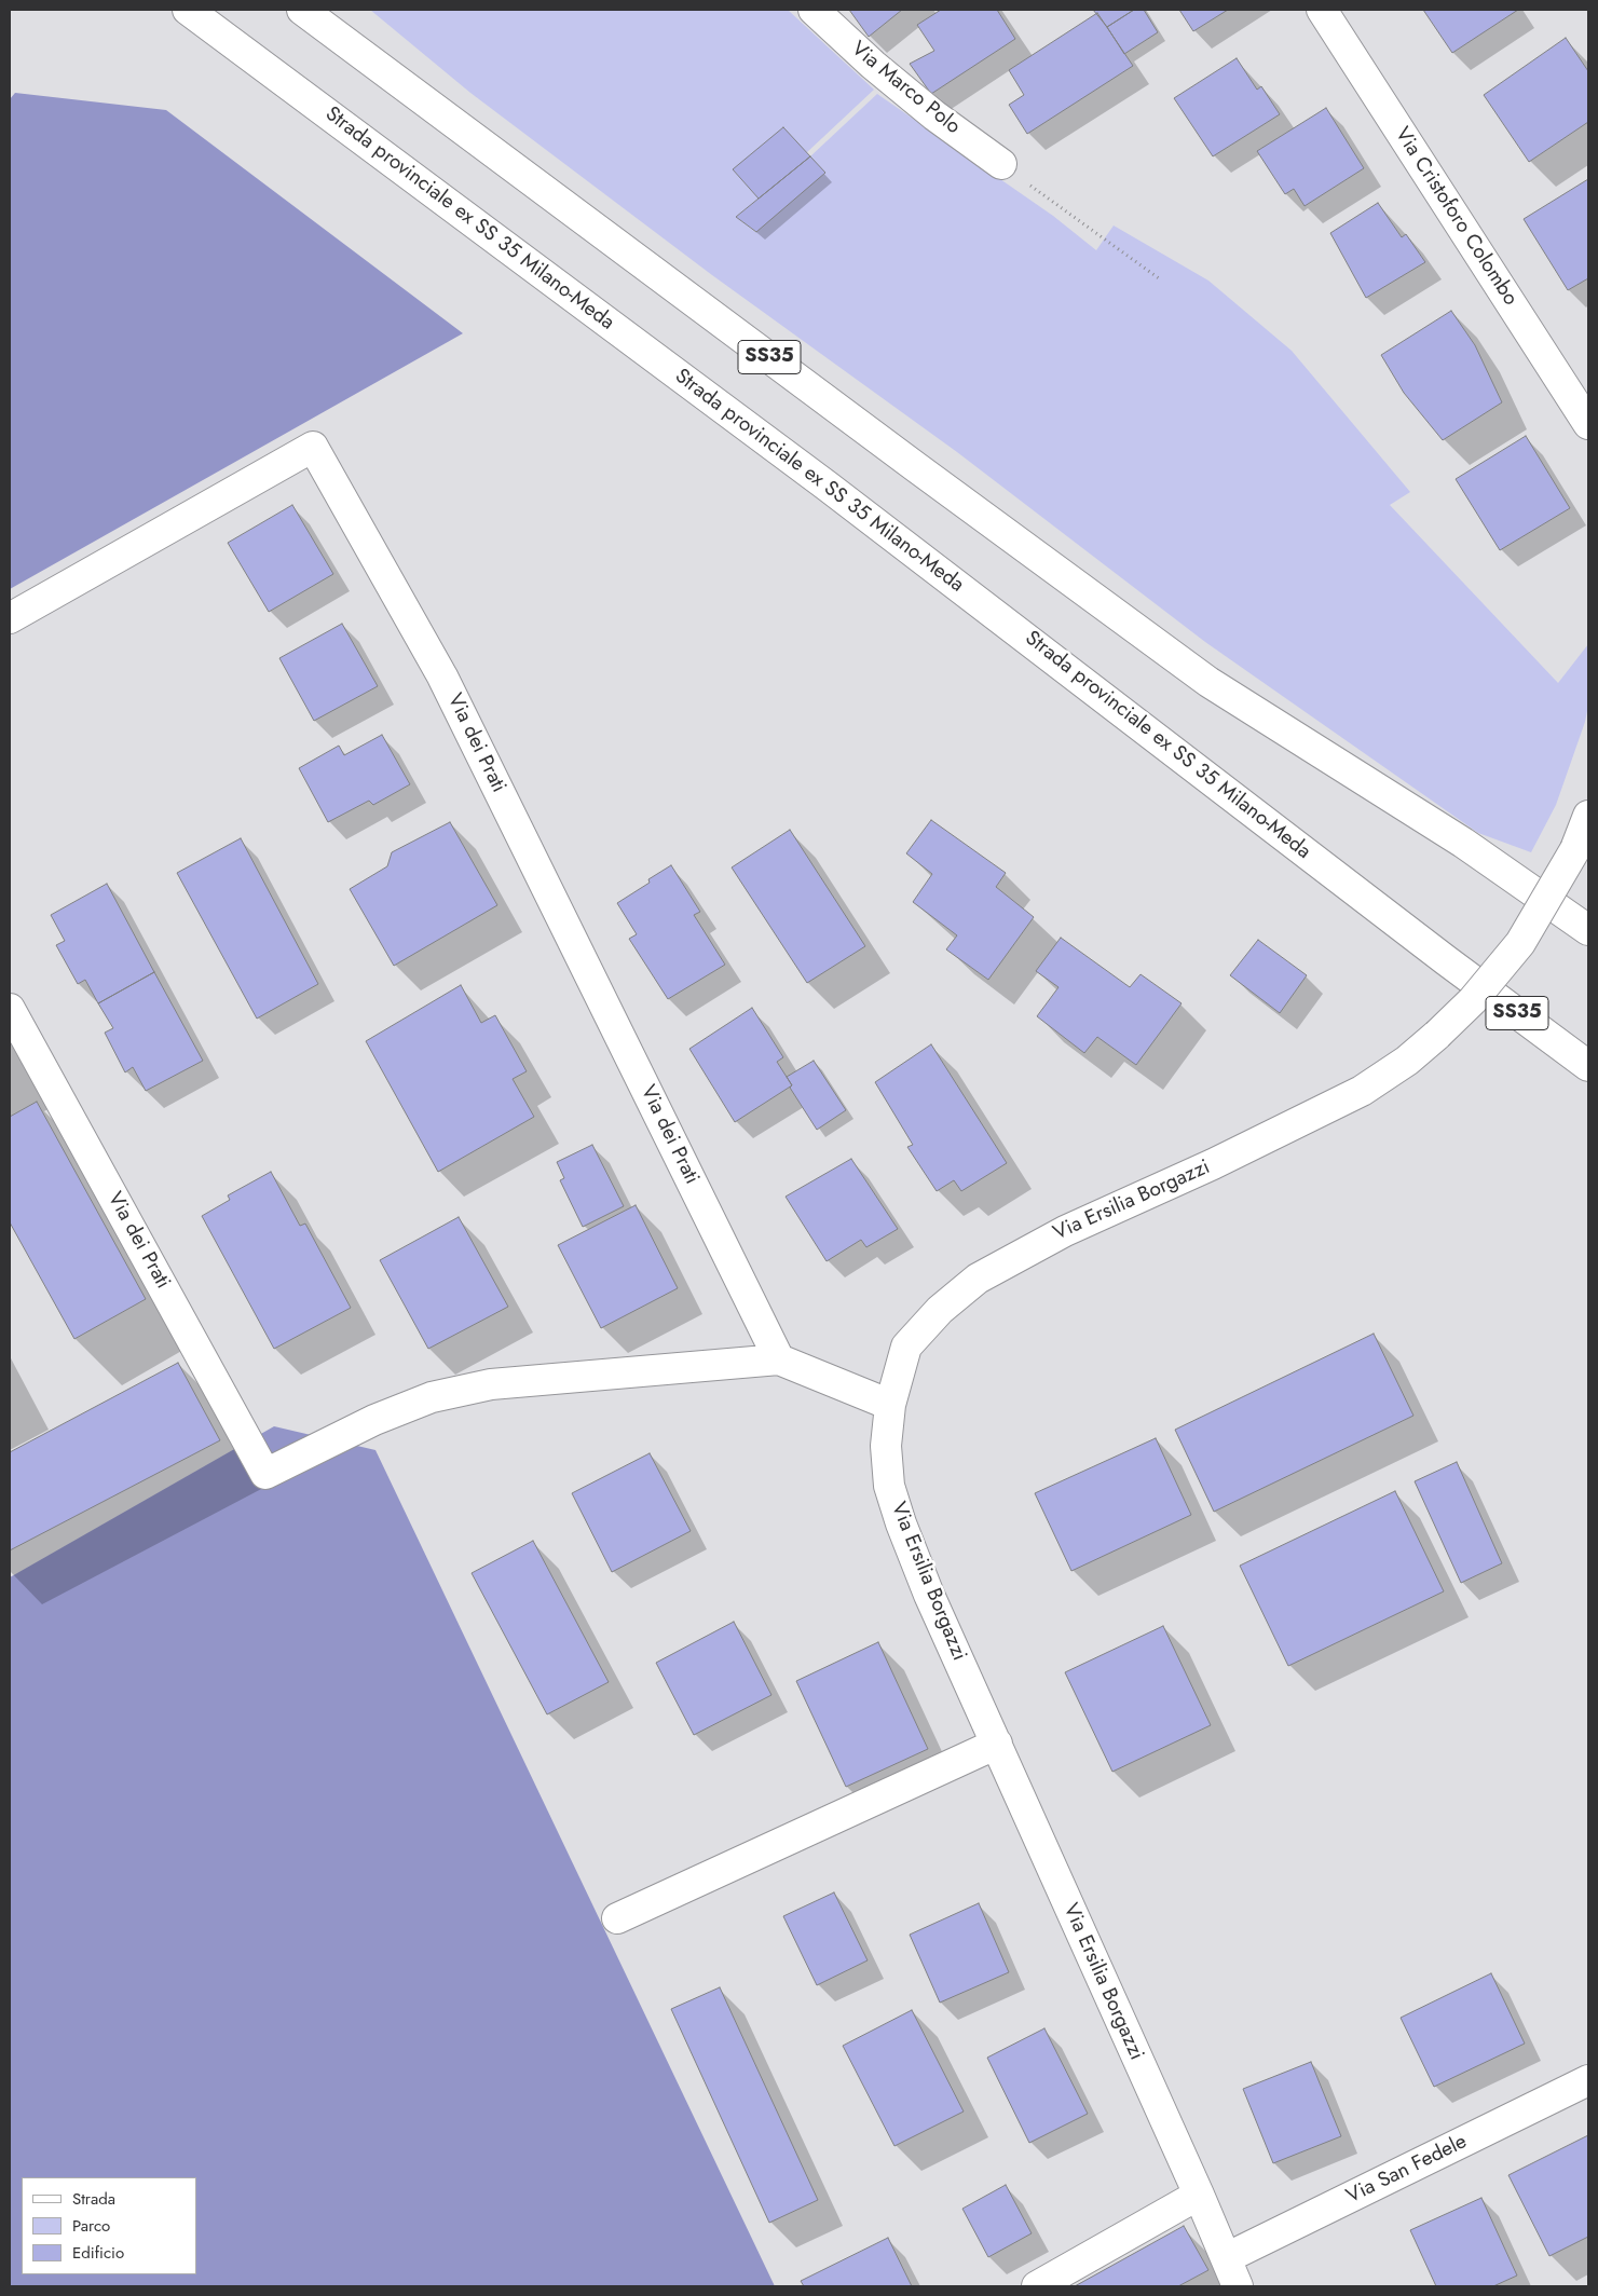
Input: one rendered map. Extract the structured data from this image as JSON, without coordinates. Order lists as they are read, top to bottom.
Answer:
{
  "streets": {
    "main road": [
      "Via Marco Polo",
      "Via Cristoforo Colombo",
      "Strada provinciale ex SS 35 Milano-Meda",
      "SS35",
      "Via dei Prati",
      "Via Ersilia Borgazzi",
      "Via San Fedele"
    ]
  },
  "crossings": [
    ["Via Ersilia Borgazzi", "Via San Fedele"]
  ],
  "legend": ["Strada", "Parco", "Edificio"]
}
